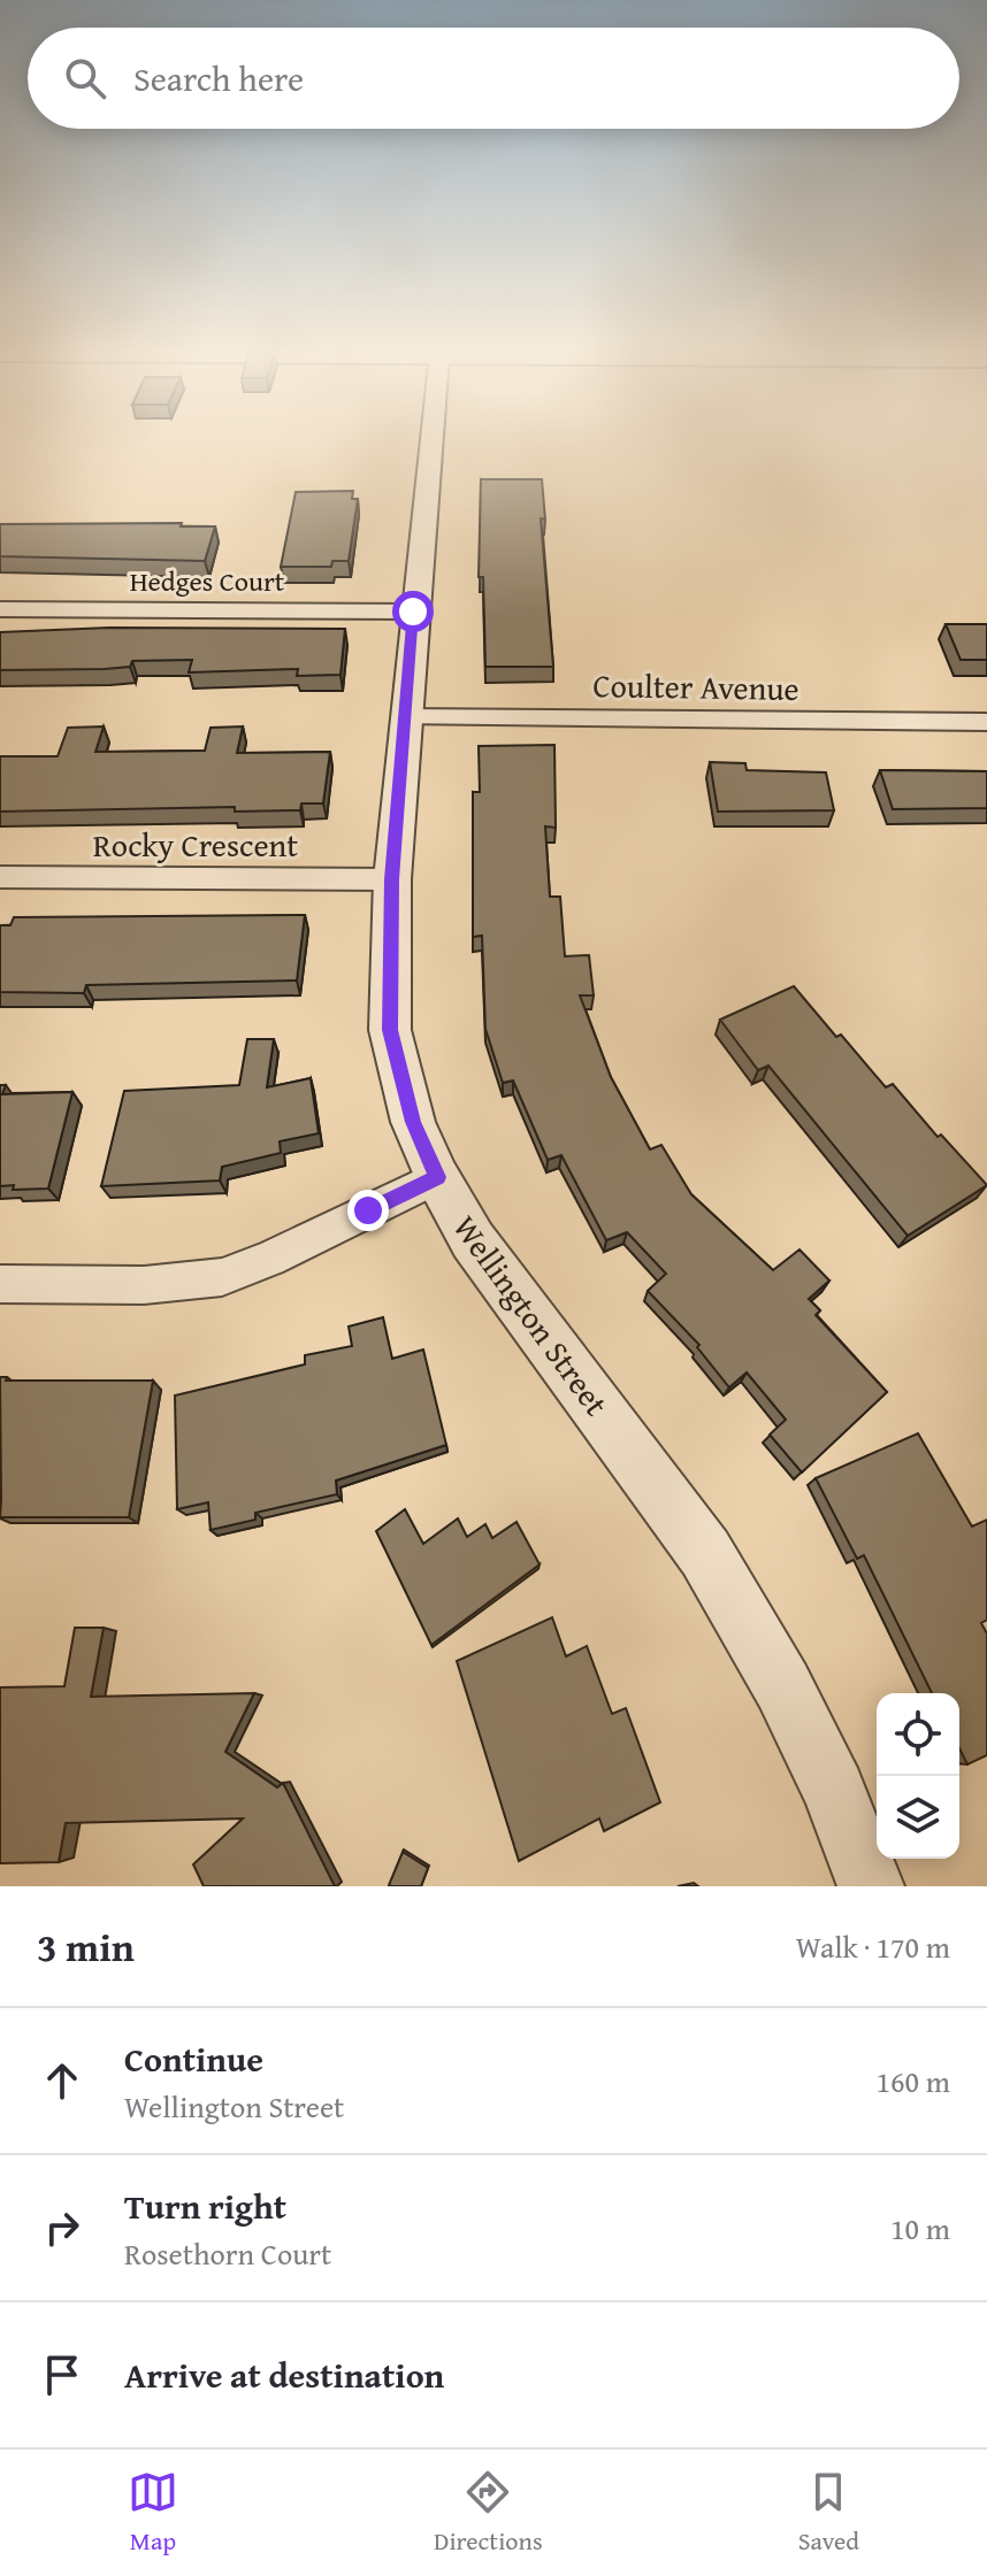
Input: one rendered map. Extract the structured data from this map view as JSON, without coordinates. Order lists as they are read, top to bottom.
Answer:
{
  "streets": {
    "street": [
      "Hedges Court",
      "Coulter Avenue",
      "Rocky Crescent",
      "Wellington Street"
    ]
  },
  "crossings": [
    ["Hedges Court", "Wellington Street"],
    ["Coulter Avenue", "Wellington Street"],
    ["Rocky Crescent", "Wellington Street"]
  ],
  "page": {
    "search": "Search here",
    "heading": ["3 min", "Walk · 170 m"],
    "list": [
      ["Continue", "Wellington Street", "160 m"],
      ["Turn right", "Rosethorn Court", "10 m"],
      "Arrive at destination"
    ],
    "nav": ["Map", "Directions", "Saved"]
  }
}
